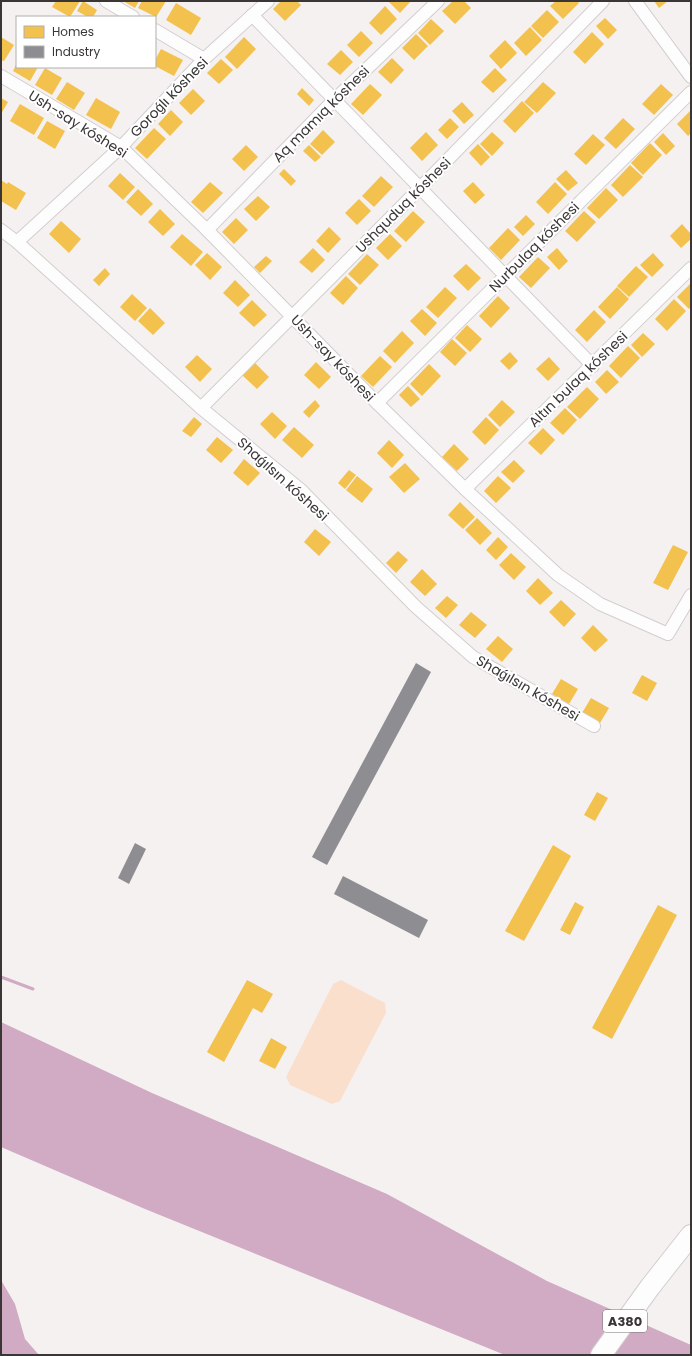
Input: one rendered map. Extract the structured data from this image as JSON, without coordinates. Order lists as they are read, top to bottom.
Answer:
{
  "streets": {
    "highway": ["A380"],
    "street": [
      "Goroǵlı kóshesi",
      "Aq mamıq kóshesi",
      "Ush-say kóshesi",
      "Ushquduq kóshesi",
      "Nurbulaq kóshesi",
      "Altın bulaq kóshesi",
      "Shaǵılsın kóshesi"
    ]
  },
  "crossings": [
    ["Goroǵlı kóshesi", "Ush-say kóshesi"],
    ["Goroǵlı kóshesi", "Shaǵılsın kóshesi"],
    ["Aq mamıq kóshesi", "Ush-say kóshesi"],
    ["Ush-say kóshesi", "Ushquduq kóshesi"],
    ["Ush-say kóshesi", "Nurbulaq kóshesi"],
    ["Ush-say kóshesi", "Altın bulaq kóshesi"],
    ["Ushquduq kóshesi", "Shaǵılsın kóshesi"]
  ],
  "legend": ["Homes", "Industry"]
}
